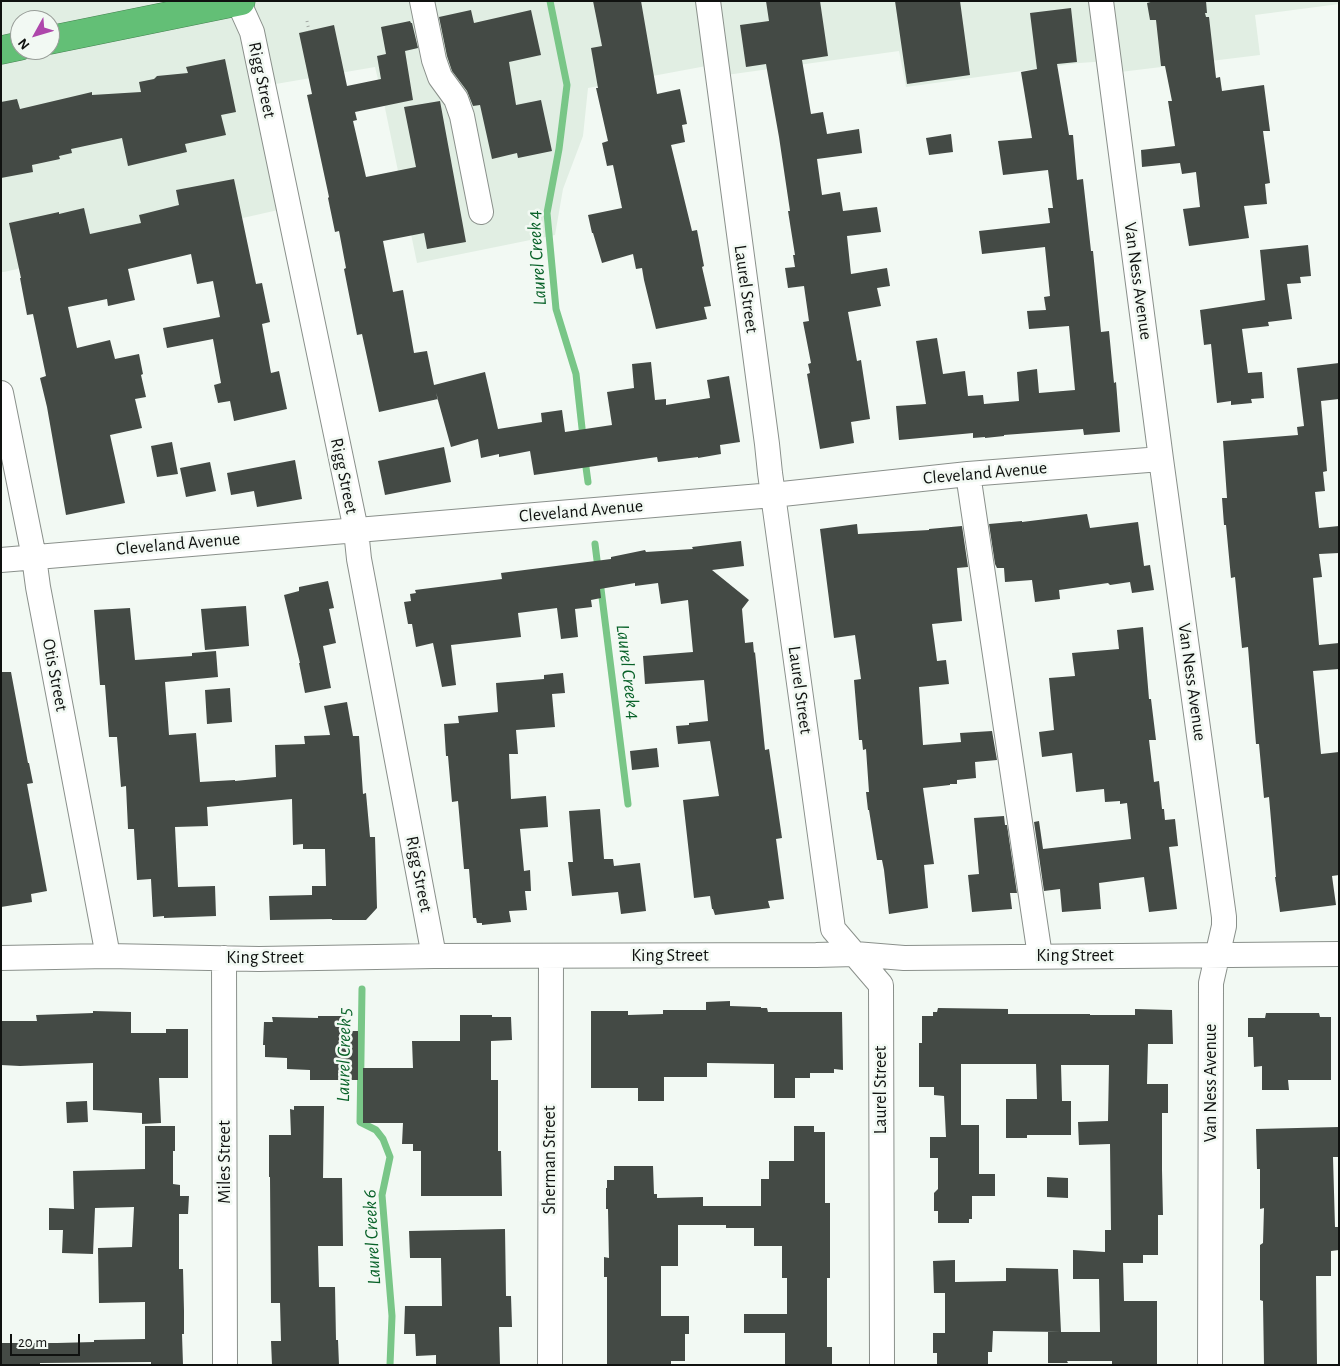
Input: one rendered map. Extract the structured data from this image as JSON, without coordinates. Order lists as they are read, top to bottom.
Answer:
{
  "streets": {
    "street": [
      "Rigg Street",
      "Van Ness Avenue",
      "Laurel Street",
      "Cleveland Avenue",
      "Otis Street",
      "King Street",
      "Sherman Street",
      "Miles Street"
    ]
  },
  "crossings": [
    ["Rigg Street", "Cleveland Avenue"],
    ["Rigg Street", "King Street"],
    ["Van Ness Avenue", "Cleveland Avenue"],
    ["Van Ness Avenue", "King Street"],
    ["Laurel Street", "Cleveland Avenue"],
    ["Laurel Street", "King Street"],
    ["Cleveland Avenue", "Otis Street"],
    ["Otis Street", "King Street"],
    ["King Street", "Sherman Street"],
    ["King Street", "Miles Street"]
  ],
  "water": ["Laurel Creek 4", "Laurel Creek 5", "Laurel Creek 6"],
  "scale_bar": "20 m",
  "north": "bottom left"
}
